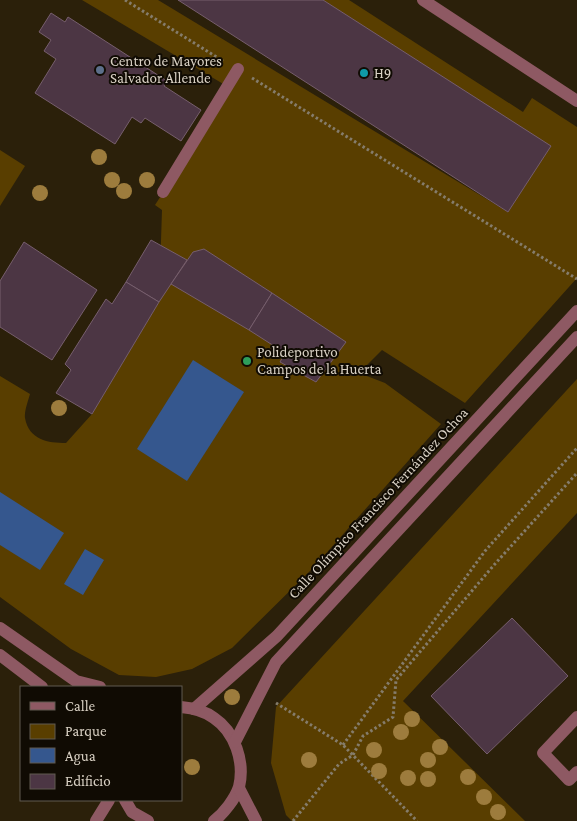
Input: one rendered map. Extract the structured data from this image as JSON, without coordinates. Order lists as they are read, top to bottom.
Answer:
{
  "streets": {
    "street": ["Calle Olímpico Francisco Fernández Ochoa"]
  },
  "places": ["Centro de Mayores Salvador Allende", "H9", "Polideportivo Campos de la Huerta"],
  "legend": [
    "Calle",
    "Parque",
    "Agua",
    "Edificio"
  ]
}
